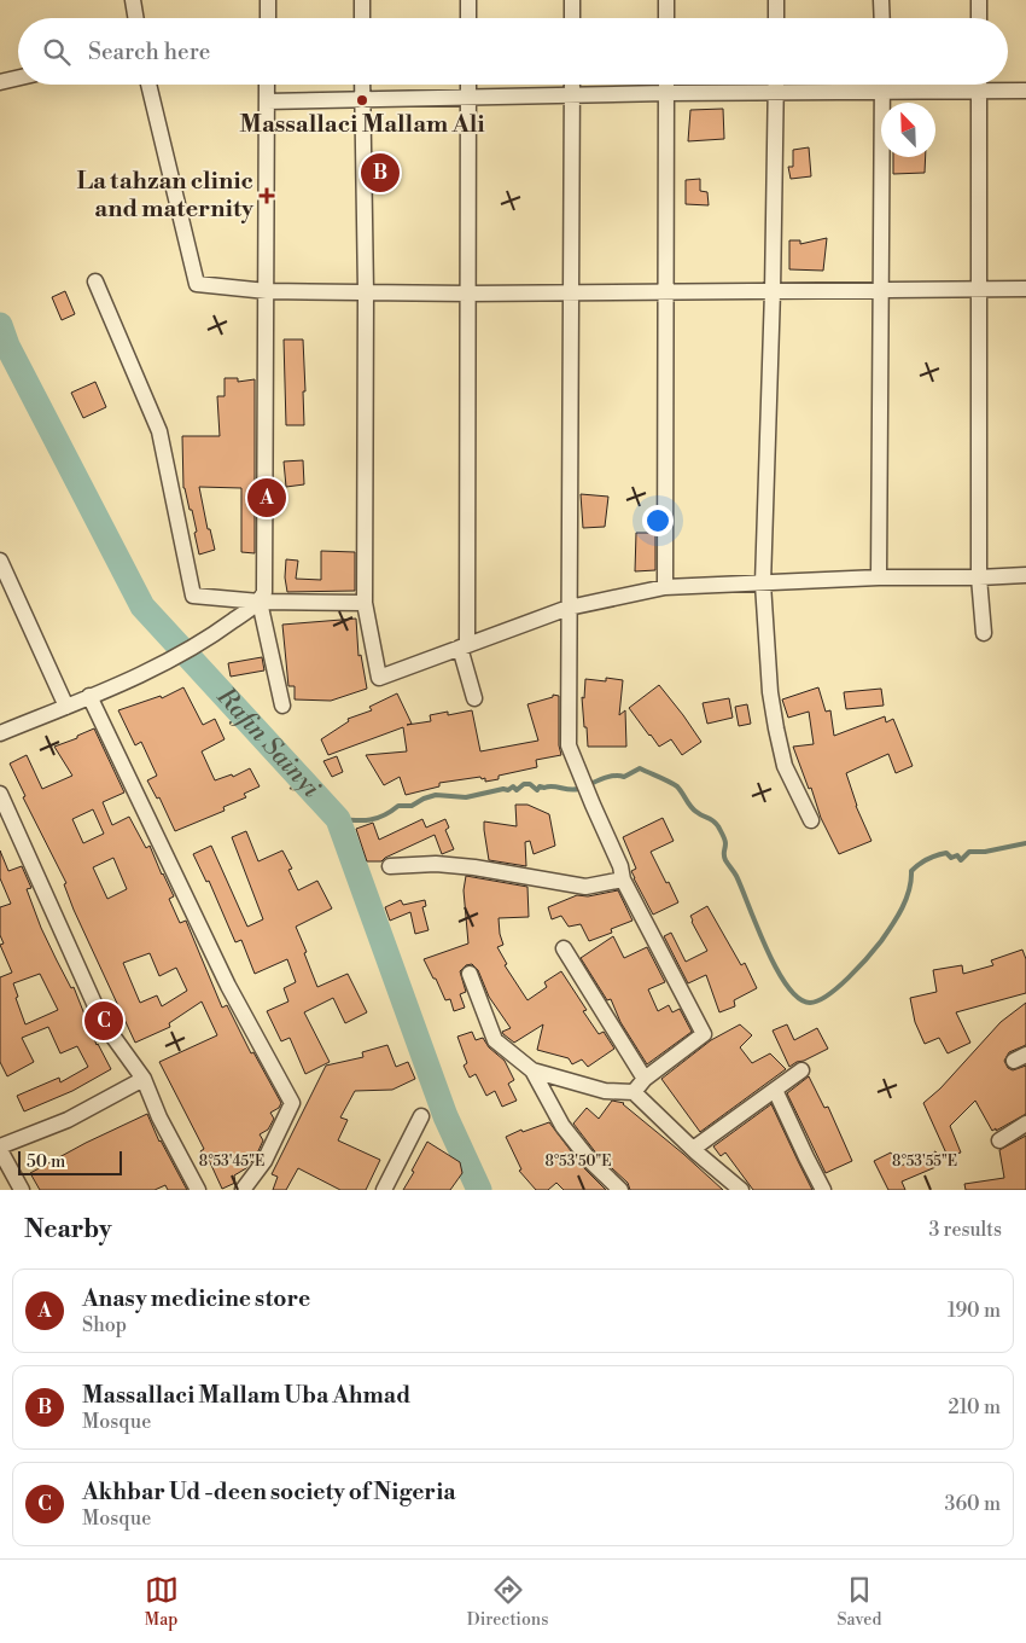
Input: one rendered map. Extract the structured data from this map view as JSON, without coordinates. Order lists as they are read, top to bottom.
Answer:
{
  "water": ["Rafin Sainyi"],
  "places": {
    "other": ["Massallaci Mallam Ali"],
    "health": ["La tahzan clinic and maternity"]
  },
  "scale_bar": "50 m",
  "north": "top left",
  "page": {
    "search": "Search here",
    "pins": ["B", "A", "C"],
    "scale": "50 m",
    "heading": ["Nearby", "3 results"],
    "list": [
      {
        "mark": "A",
        "name": "Anasy medicine store",
        "note": "Shop",
        "value": "190 m"
      },
      {
        "mark": "B",
        "name": "Massallaci Mallam Uba Ahmad",
        "note": "Mosque",
        "value": "210 m"
      },
      {
        "mark": "C",
        "name": "Akhbar Ud -deen society of Nigeria",
        "note": "Mosque",
        "value": "360 m"
      }
    ],
    "nav": ["Map", "Directions", "Saved"]
  },
  "coordinates": ["8°53'45\"E", "8°53'50\"E", "8°53'55\"E"]
}
